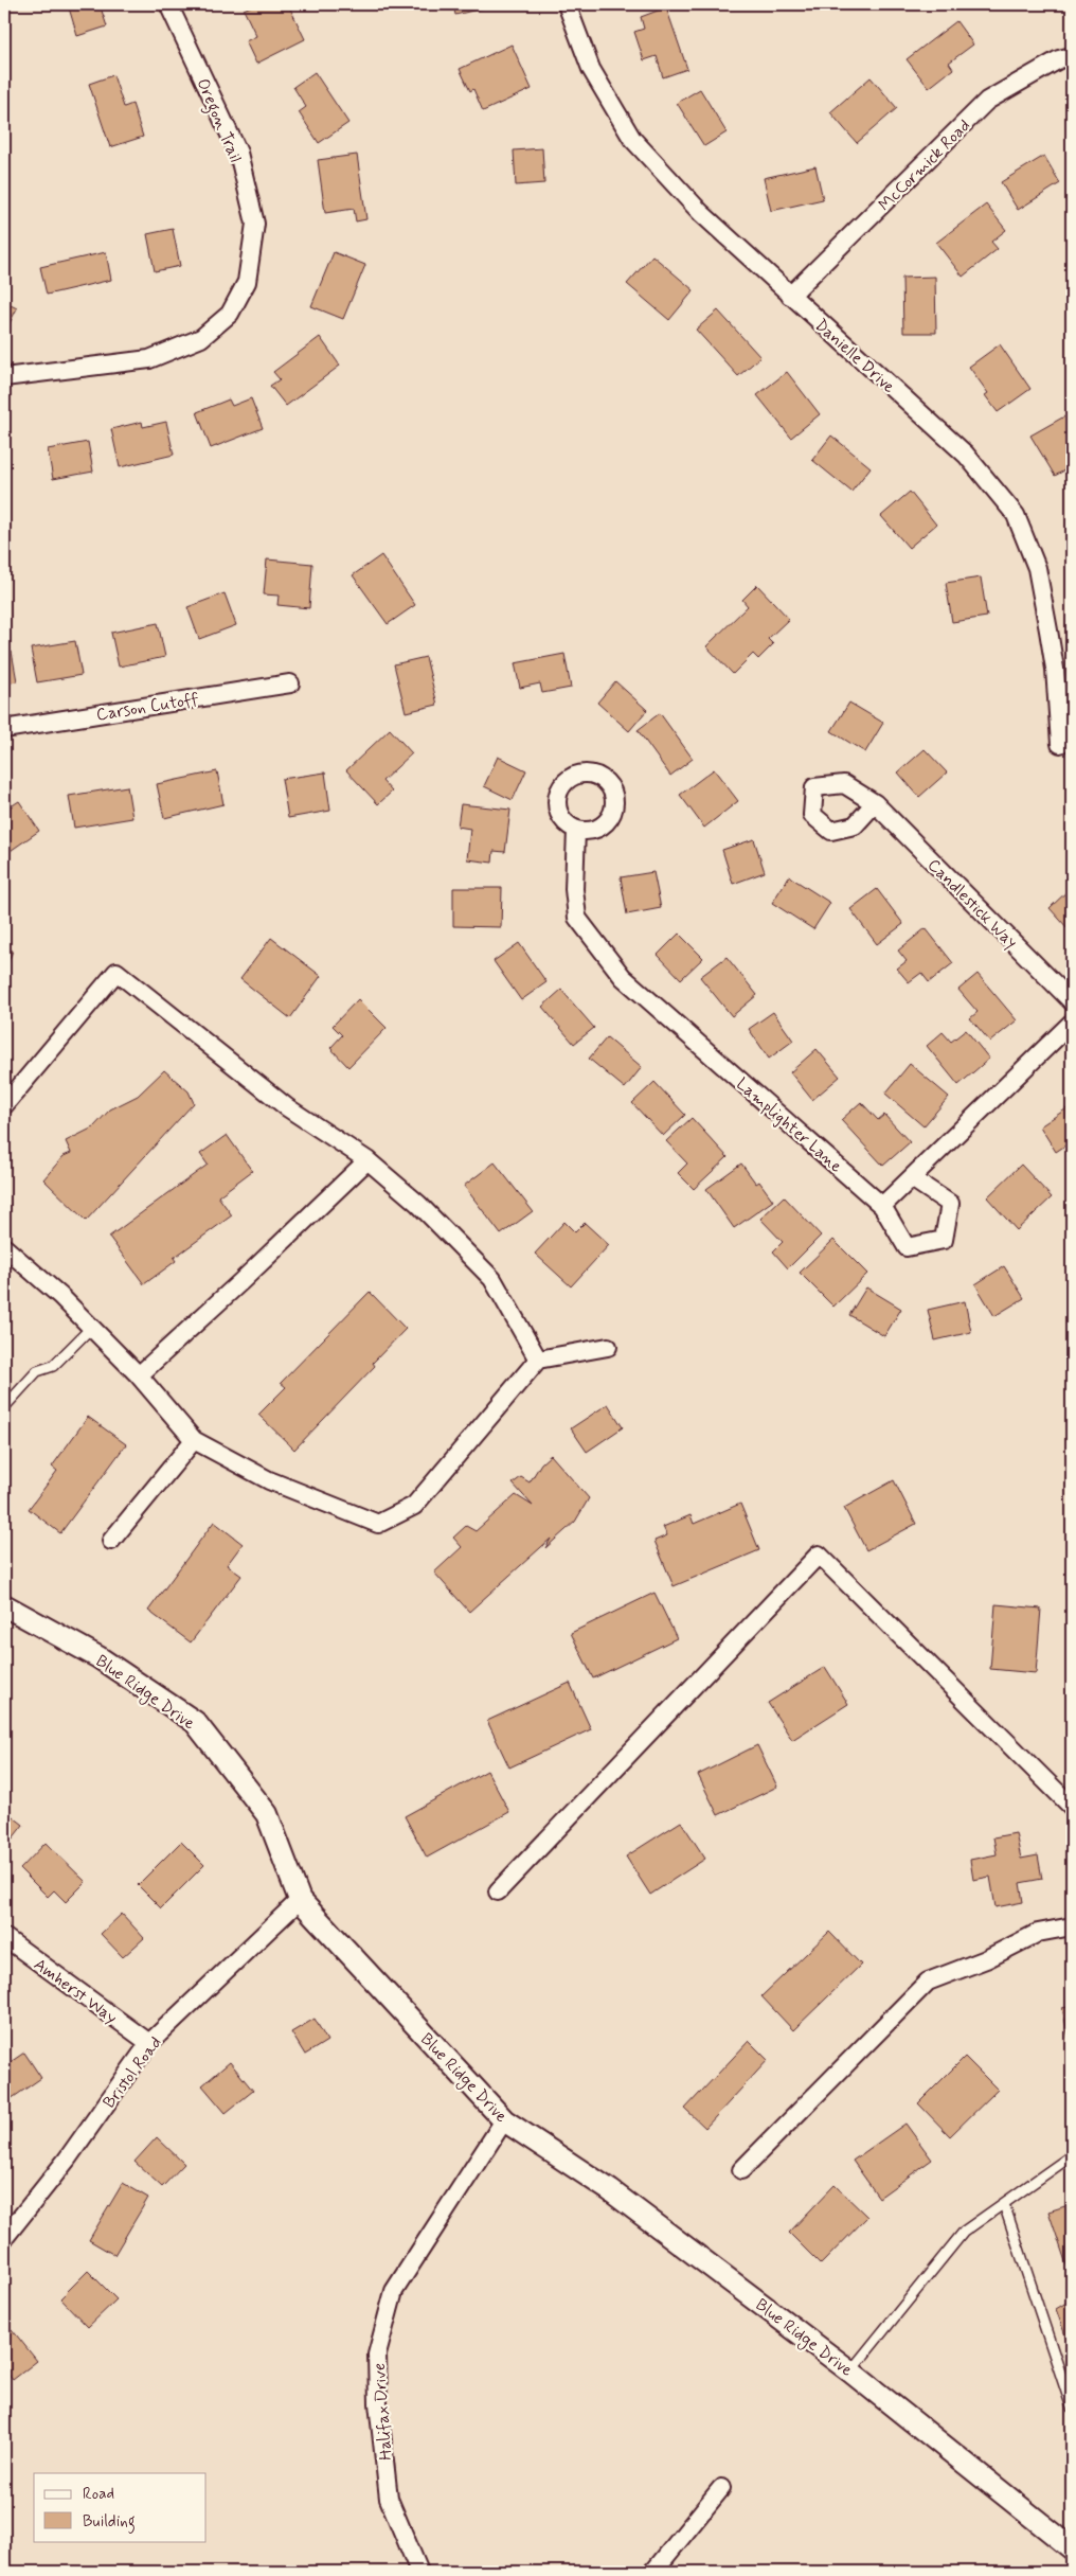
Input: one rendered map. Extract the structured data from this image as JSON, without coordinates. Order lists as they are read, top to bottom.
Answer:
{
  "streets": {
    "street": [
      "Oregon Trail",
      "McCormick Road",
      "Danielle Drive",
      "Carson Cutoff",
      "Candlestick Way",
      "Lamplighter Lane",
      "Blue Ridge Drive",
      "Amherst Way",
      "Bristol Road",
      "Halifax Drive"
    ]
  },
  "crossings": [
    ["McCormick Road", "Danielle Drive"],
    ["Blue Ridge Drive", "Bristol Road"],
    ["Blue Ridge Drive", "Halifax Drive"],
    ["Amherst Way", "Bristol Road"]
  ],
  "legend": ["Road", "Building"]
}
